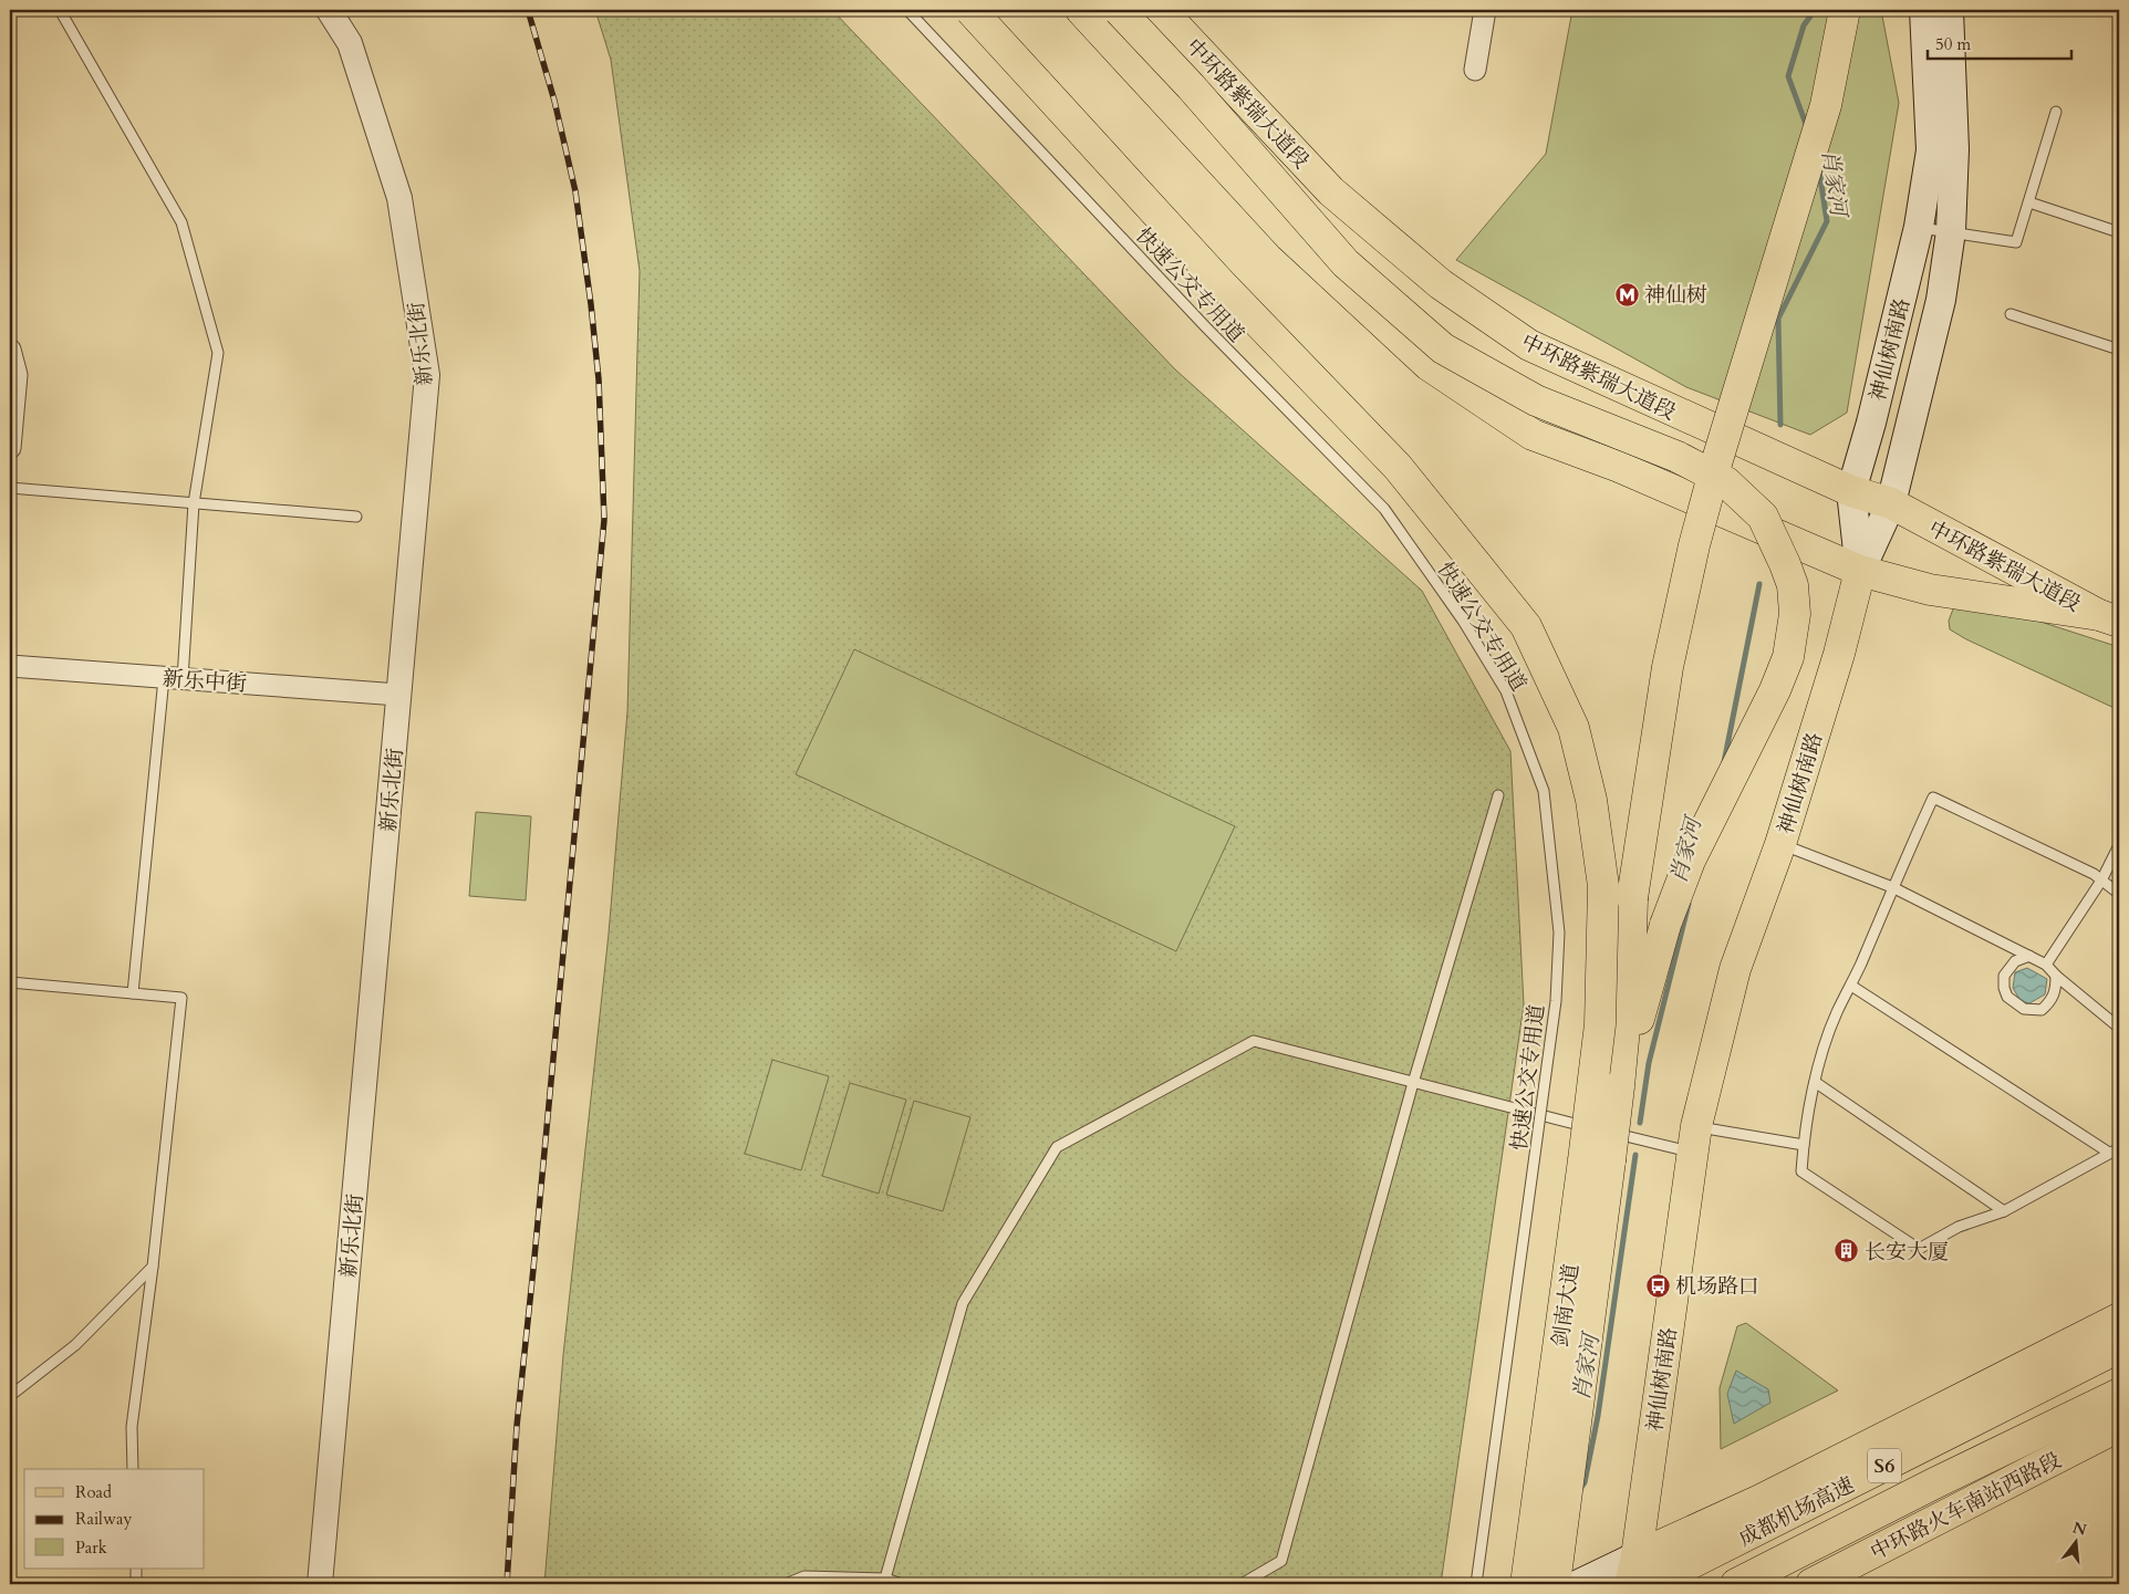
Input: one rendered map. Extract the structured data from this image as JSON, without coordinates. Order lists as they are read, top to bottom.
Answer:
{
  "streets": {
    "main road": [
      "中环路紫瑞大道段",
      "神仙树南路",
      "剑南大道",
      "S6",
      "中环路火车南站西路段",
      "成都机场高速"
    ],
    "street": ["新乐北街", "新乐中街"],
    "lane": ["快速公交专用道"]
  },
  "crossings": [
    ["中环路紫瑞大道段", "神仙树南路"],
    ["新乐北街", "新乐中街"]
  ],
  "water": ["肖家河"],
  "places": {
    "metro station": ["神仙树"],
    "building": ["长安大厦"],
    "bus stop": ["机场路口"]
  },
  "legend": ["Road", "Railway", "Park"],
  "scale_bar": "50 m",
  "north": "top"
}
